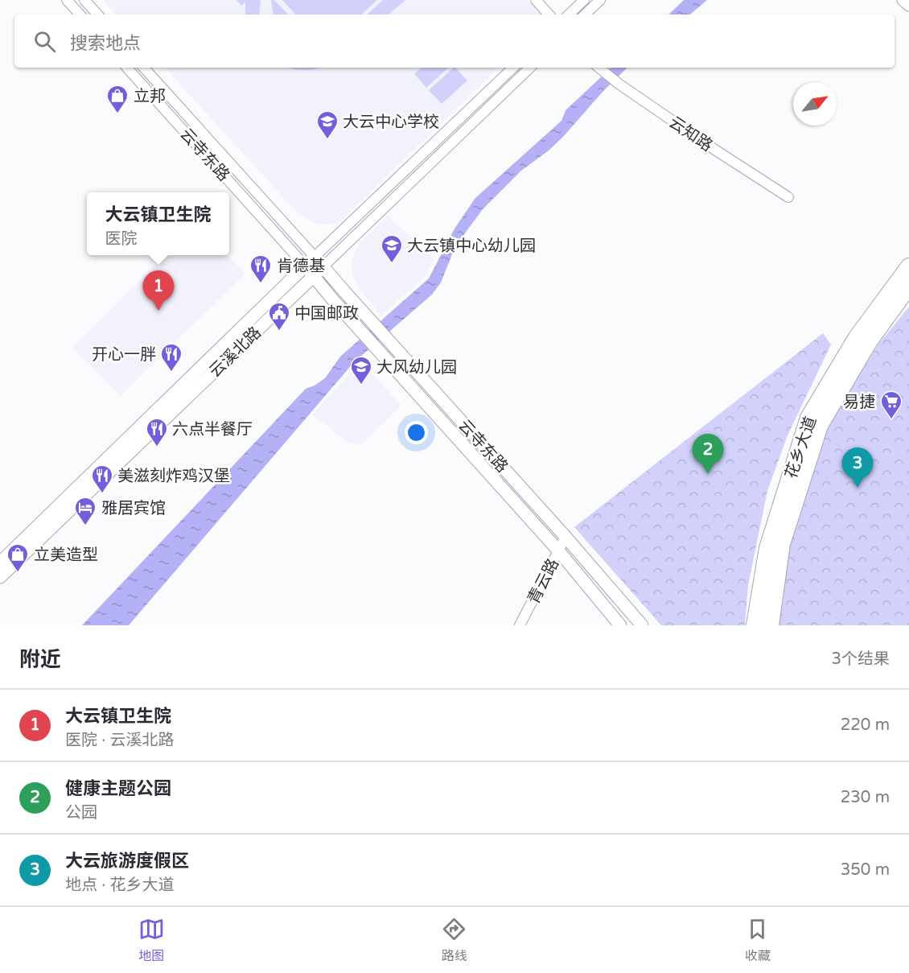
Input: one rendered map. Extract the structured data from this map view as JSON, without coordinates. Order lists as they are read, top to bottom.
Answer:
{
  "streets": {
    "main road": ["花乡大道"],
    "street": [
      "云知路",
      "云寺东路",
      "云溪北路",
      "青云路"
    ]
  },
  "crossings": [
    ["云寺东路", "云溪北路"],
    ["云寺东路", "青云路"]
  ],
  "places": {
    "shop": ["立邦", "立美造型"],
    "school or university": ["大云中心学校", "大云镇中心幼儿园", "大风幼儿园"],
    "restaurant": [
      "肯德基",
      "开心一胖",
      "六点半餐厅",
      "美滋刻炸鸡汉堡"
    ],
    "public building": ["中国邮政"],
    "supermarket": ["易捷"],
    "hotel": ["雅居宾馆"]
  },
  "north": "top right",
  "page": {
    "search": "搜索地点",
    "popup": ["大云镇卫生院", "医院"],
    "pins": ["1", "2", "3"],
    "heading": ["附近", "3个结果"],
    "list": [
      {
        "mark": "1",
        "name": "大云镇卫生院",
        "note": "医院 · 云溪北路",
        "value": "220 m"
      },
      {
        "mark": "2",
        "name": "健康主题公园",
        "note": "公园",
        "value": "230 m"
      },
      {
        "mark": "3",
        "name": "大云旅游度假区",
        "note": "地点 · 花乡大道",
        "value": "350 m"
      }
    ],
    "nav": ["地图", "路线", "收藏"]
  }
}
